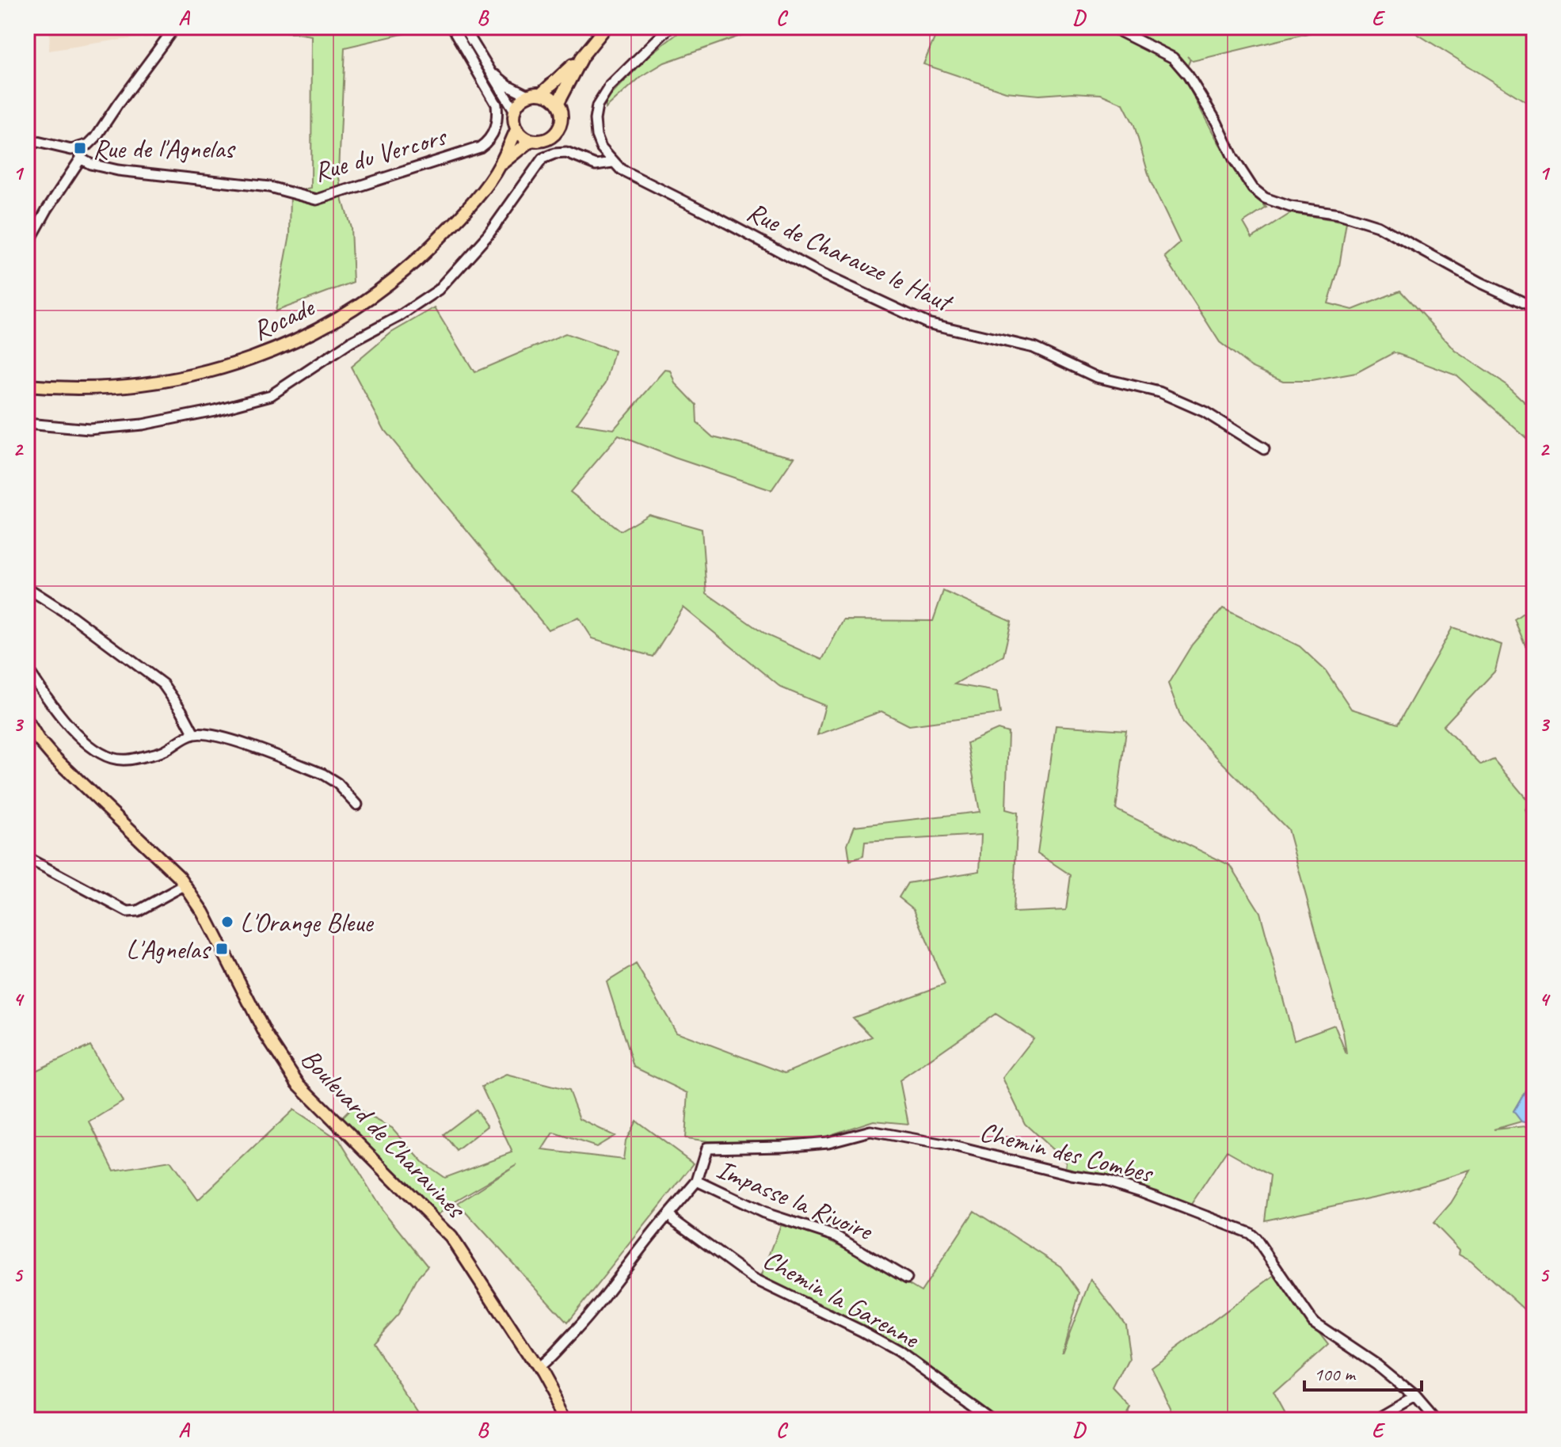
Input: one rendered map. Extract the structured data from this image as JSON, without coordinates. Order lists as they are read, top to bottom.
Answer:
{
  "streets": {
    "main road": ["Rocade", "Boulevard de Charavines"],
    "street": [
      "Rue du Vercors",
      "Rue de Charauze le Haut",
      "Chemin des Combes",
      "Impasse la Rivoire",
      "Chemin la Garenne"
    ]
  },
  "crossings": [
    ["Chemin des Combes", "Impasse la Rivoire"]
  ],
  "places": {
    "transit": ["Rue de l'Agnelas", "L'Agnelas"],
    "other": ["L'Orange Bleue"]
  },
  "scale_bar": "100 m",
  "grid": {
    "columns": [
      "A",
      "B",
      "C",
      "D",
      "E"
    ],
    "rows": [
      "1",
      "2",
      "3",
      "4",
      "5"
    ]
  }
}
